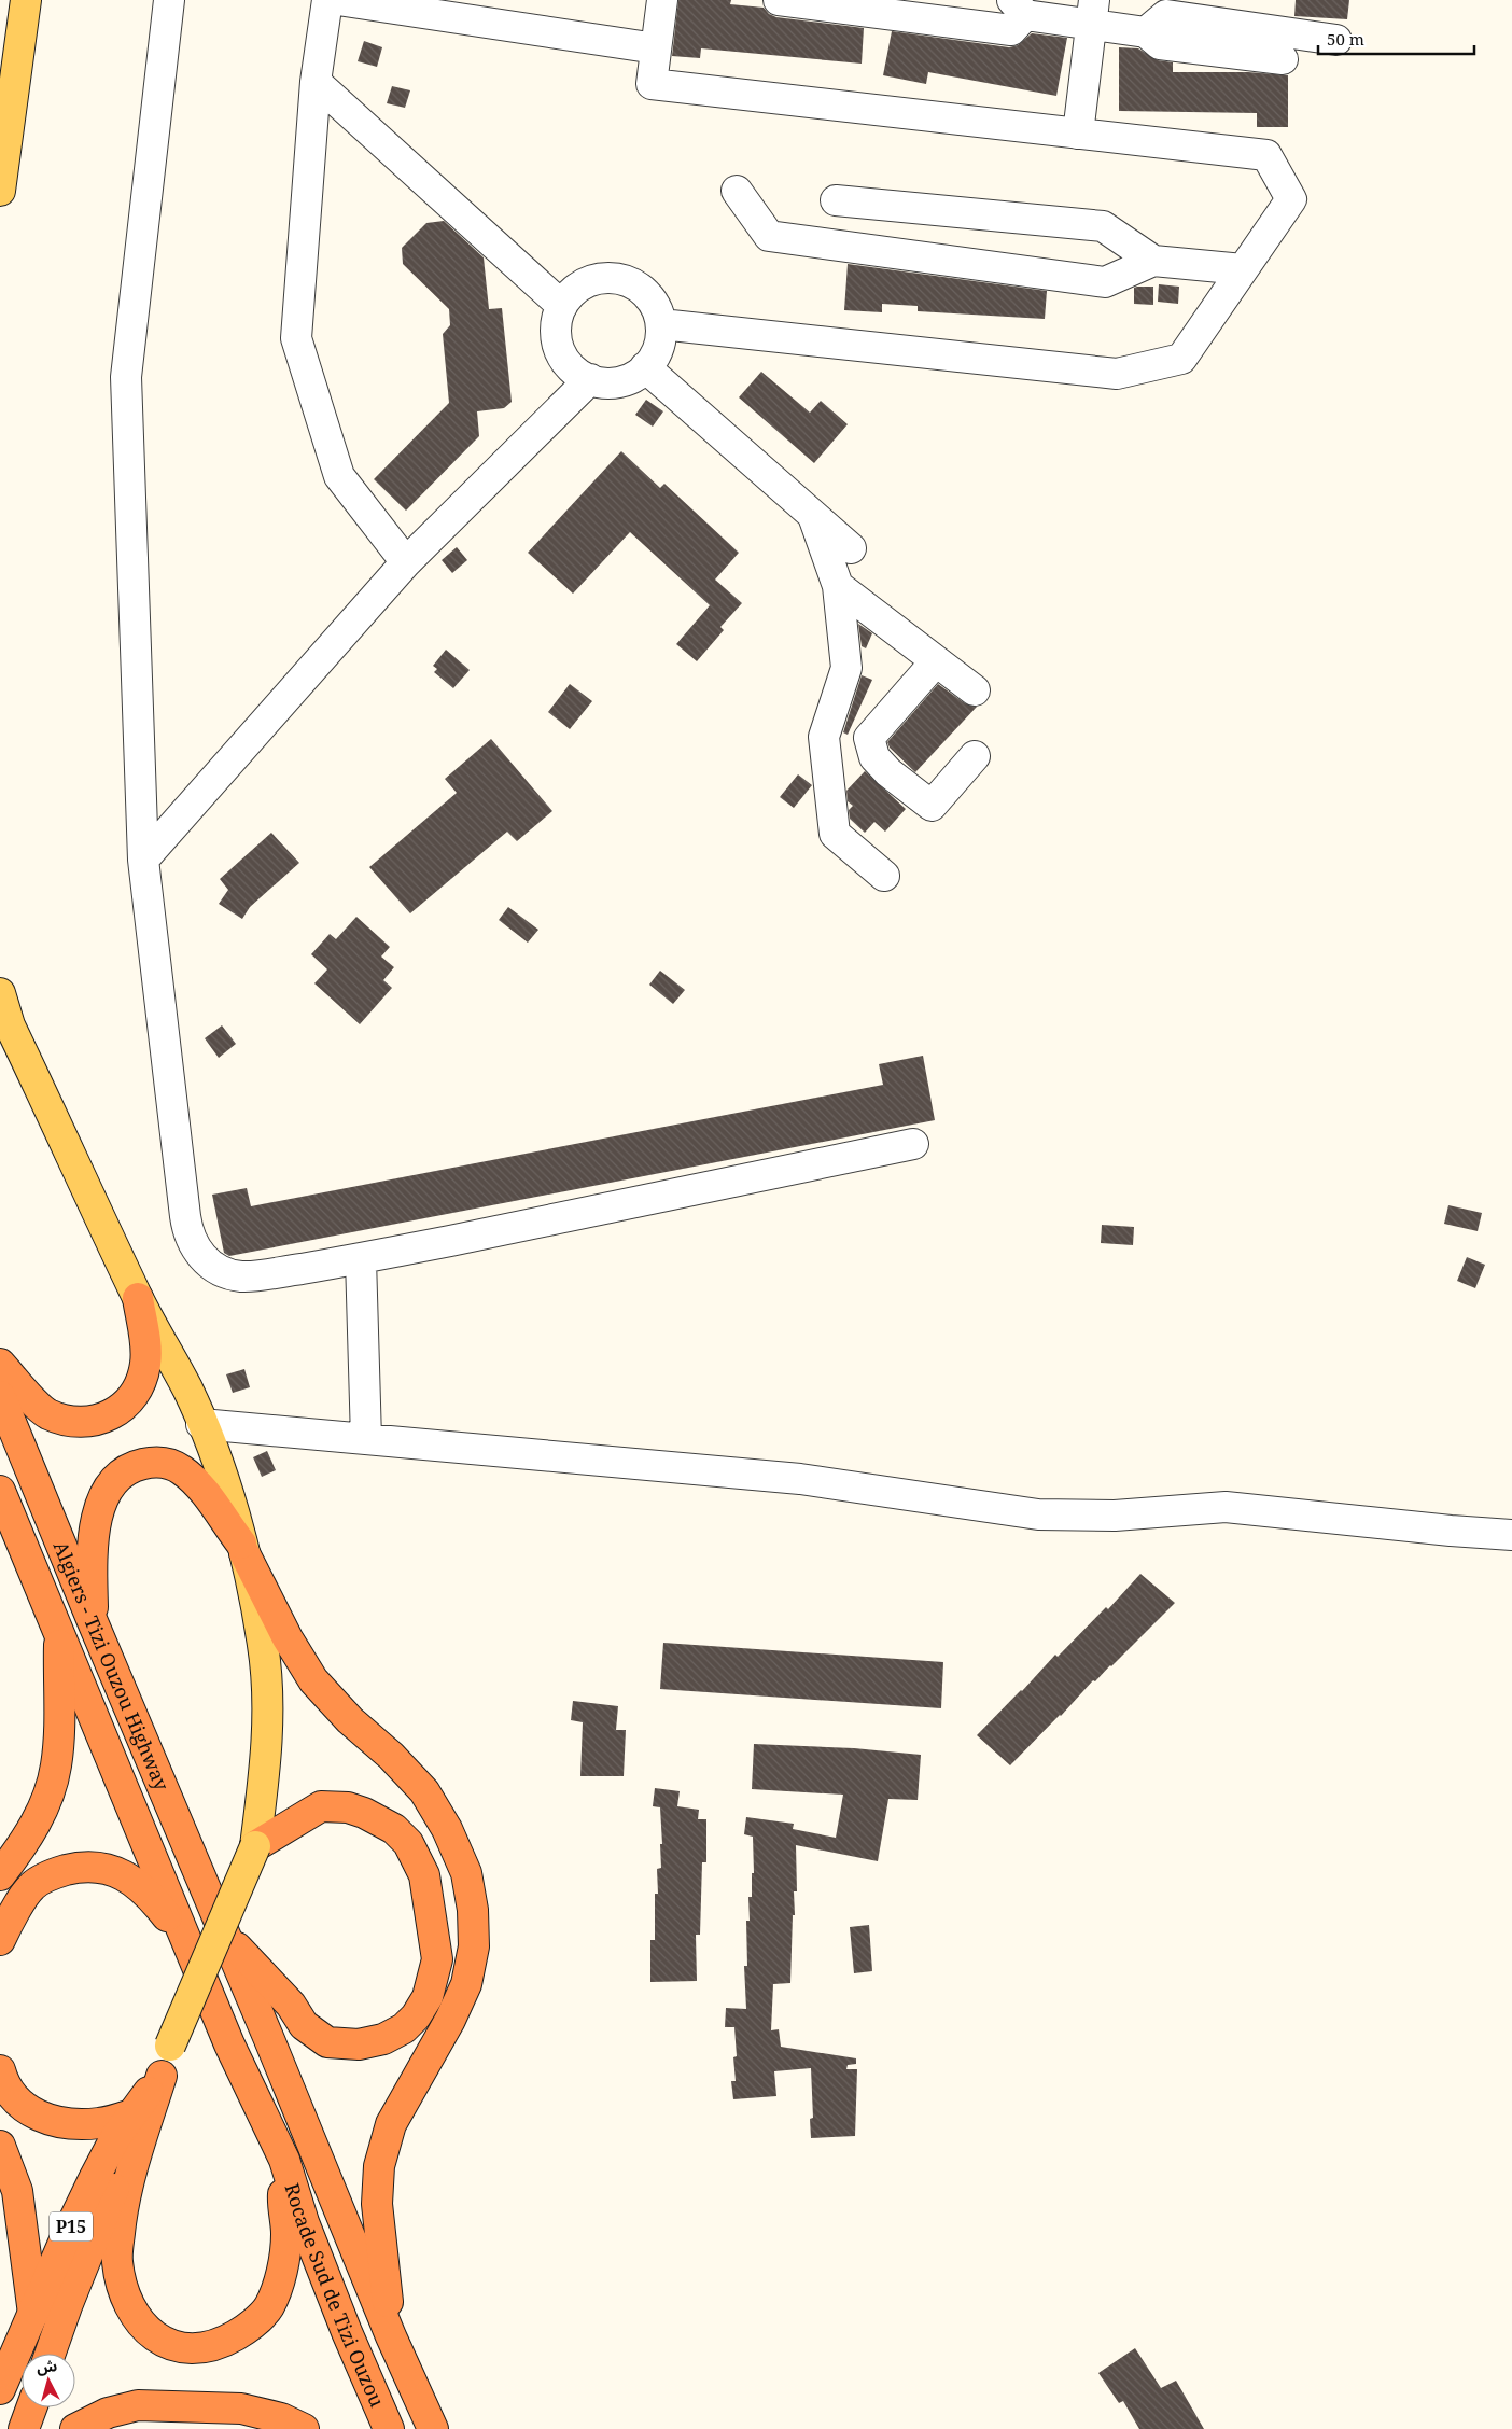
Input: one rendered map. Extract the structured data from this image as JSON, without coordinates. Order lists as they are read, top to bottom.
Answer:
{
  "streets": {
    "highway": ["Algiers - Tizi Ouzou Highway", "P15", "Rocade Sud de Tizi Ouzou"]
  },
  "crossings": [
    ["Algiers - Tizi Ouzou Highway", "Rocade Sud de Tizi Ouzou"]
  ],
  "scale_bar": "50 m",
  "north": "top"
}
